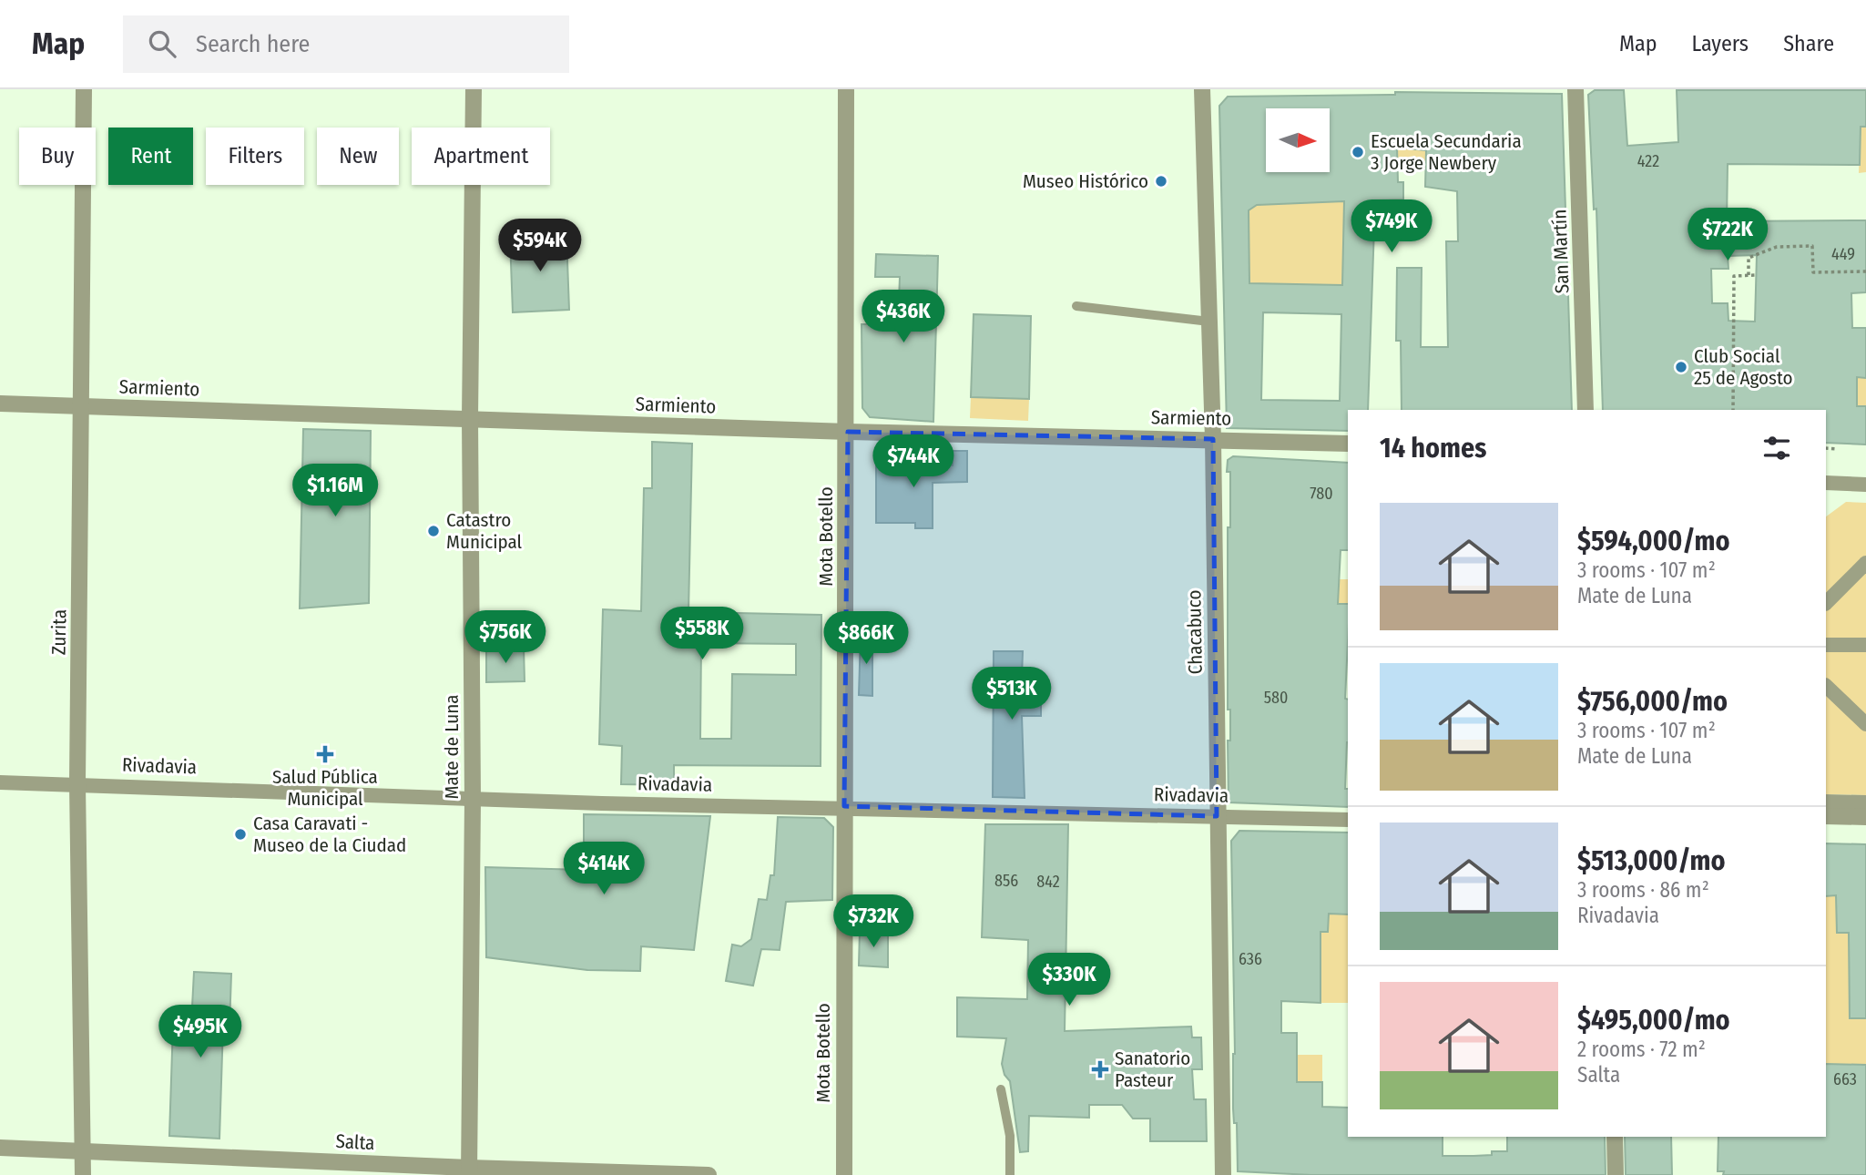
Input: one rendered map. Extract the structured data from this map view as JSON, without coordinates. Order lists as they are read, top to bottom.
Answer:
{
  "streets": {
    "street": [
      "San Martín",
      "Sarmiento",
      "Mota Botello",
      "Zurita",
      "Chacabuco",
      "Mate de Luna",
      "Rivadavia",
      "Salta"
    ]
  },
  "crossings": [
    ["Sarmiento", "Mota Botello"],
    ["Sarmiento", "Zurita"],
    ["Sarmiento", "Chacabuco"],
    ["Sarmiento", "Mate de Luna"],
    ["Mota Botello", "Rivadavia"],
    ["Zurita", "Rivadavia"],
    ["Zurita", "Salta"],
    ["Chacabuco", "Rivadavia"],
    ["Mate de Luna", "Rivadavia"],
    ["Mate de Luna", "Salta"]
  ],
  "places": {
    "other": [
      "Escuela Secundaria 3 Jorge Newbery",
      "Museo Histórico",
      "Club Social 25 de Agosto",
      "Catastro Municipal",
      "Casa Caravati - Museo de la Ciudad"
    ],
    "health": ["Salud Pública Municipal", "Sanatorio Pasteur"]
  },
  "house_numbers": [
    "422",
    "449",
    "780",
    "580",
    "856",
    "842",
    "636",
    "663"
  ],
  "north": "right",
  "page": {
    "header": "Map",
    "search": "Search here",
    "nav": ["Map", "Layers", "Share"],
    "chip": [
      "Buy",
      "Rent",
      "Filters",
      "New",
      "Apartment"
    ],
    "price": [
      "$749K",
      "$722K",
      "$594K",
      "$436K",
      "$744K",
      "$1.16M",
      "$558K",
      "$756K",
      "$866K",
      "$513K",
      "$414K",
      "$732K",
      "$330K",
      "$495K"
    ],
    "heading": "14 homes",
    "list": [
      {
        "name": "$594,000/mo",
        "note": "3 rooms · 107 m² · Mate de Luna"
      },
      {
        "name": "$756,000/mo",
        "note": "3 rooms · 107 m² · Mate de Luna"
      },
      {
        "name": "$513,000/mo",
        "note": "3 rooms · 86 m² · Rivadavia"
      },
      {
        "name": "$495,000/mo",
        "note": "2 rooms · 72 m² · Salta"
      }
    ]
  }
}
